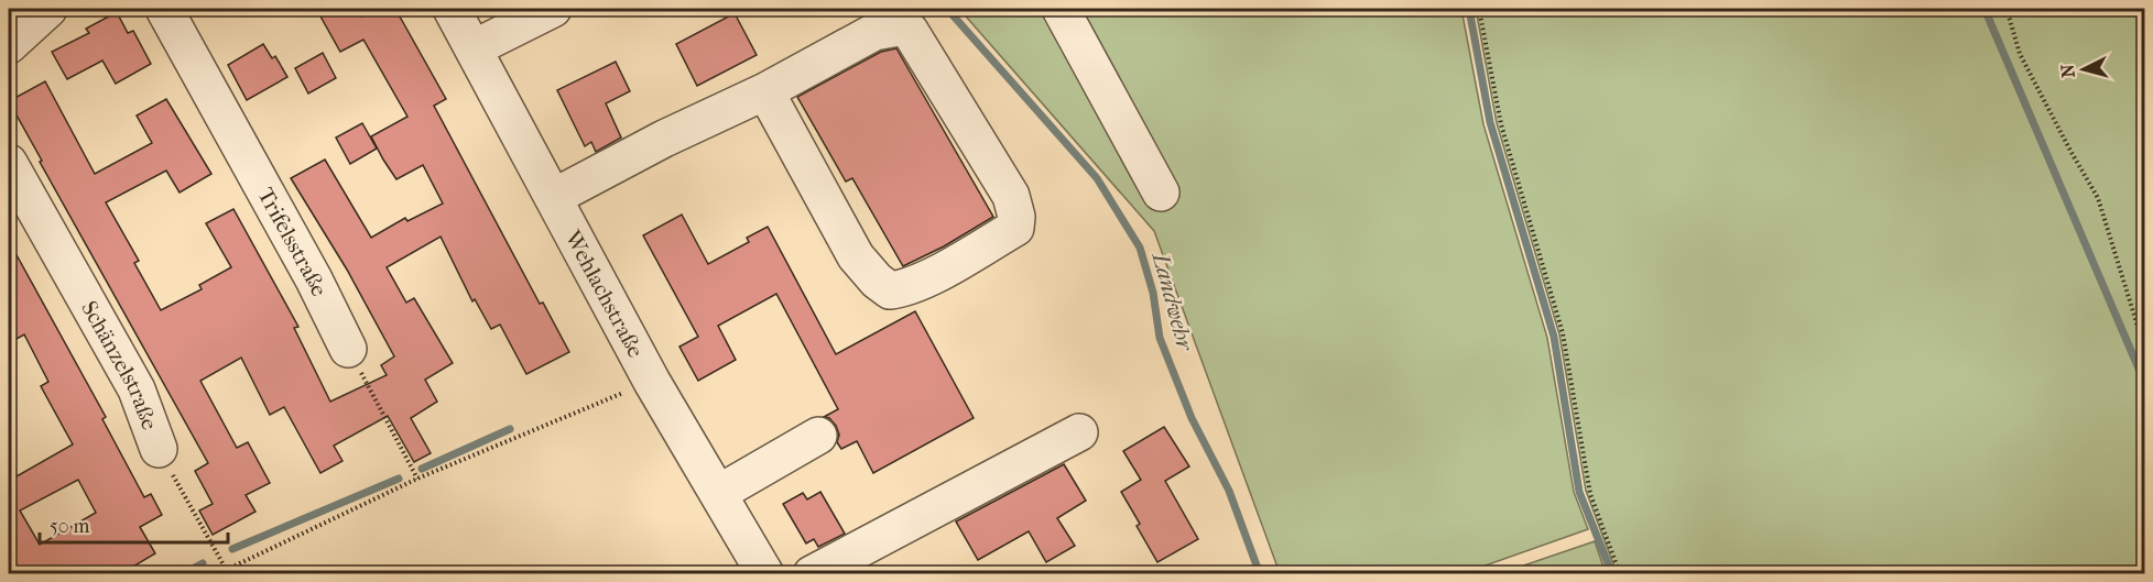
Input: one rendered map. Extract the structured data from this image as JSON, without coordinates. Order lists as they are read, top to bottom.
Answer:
{
  "streets": {
    "street": ["Trifelsstraße", "Wehlachstraße", "Schänzelstraße"]
  },
  "water": ["Landwehr"],
  "scale_bar": "50 m",
  "north": "left"
}
